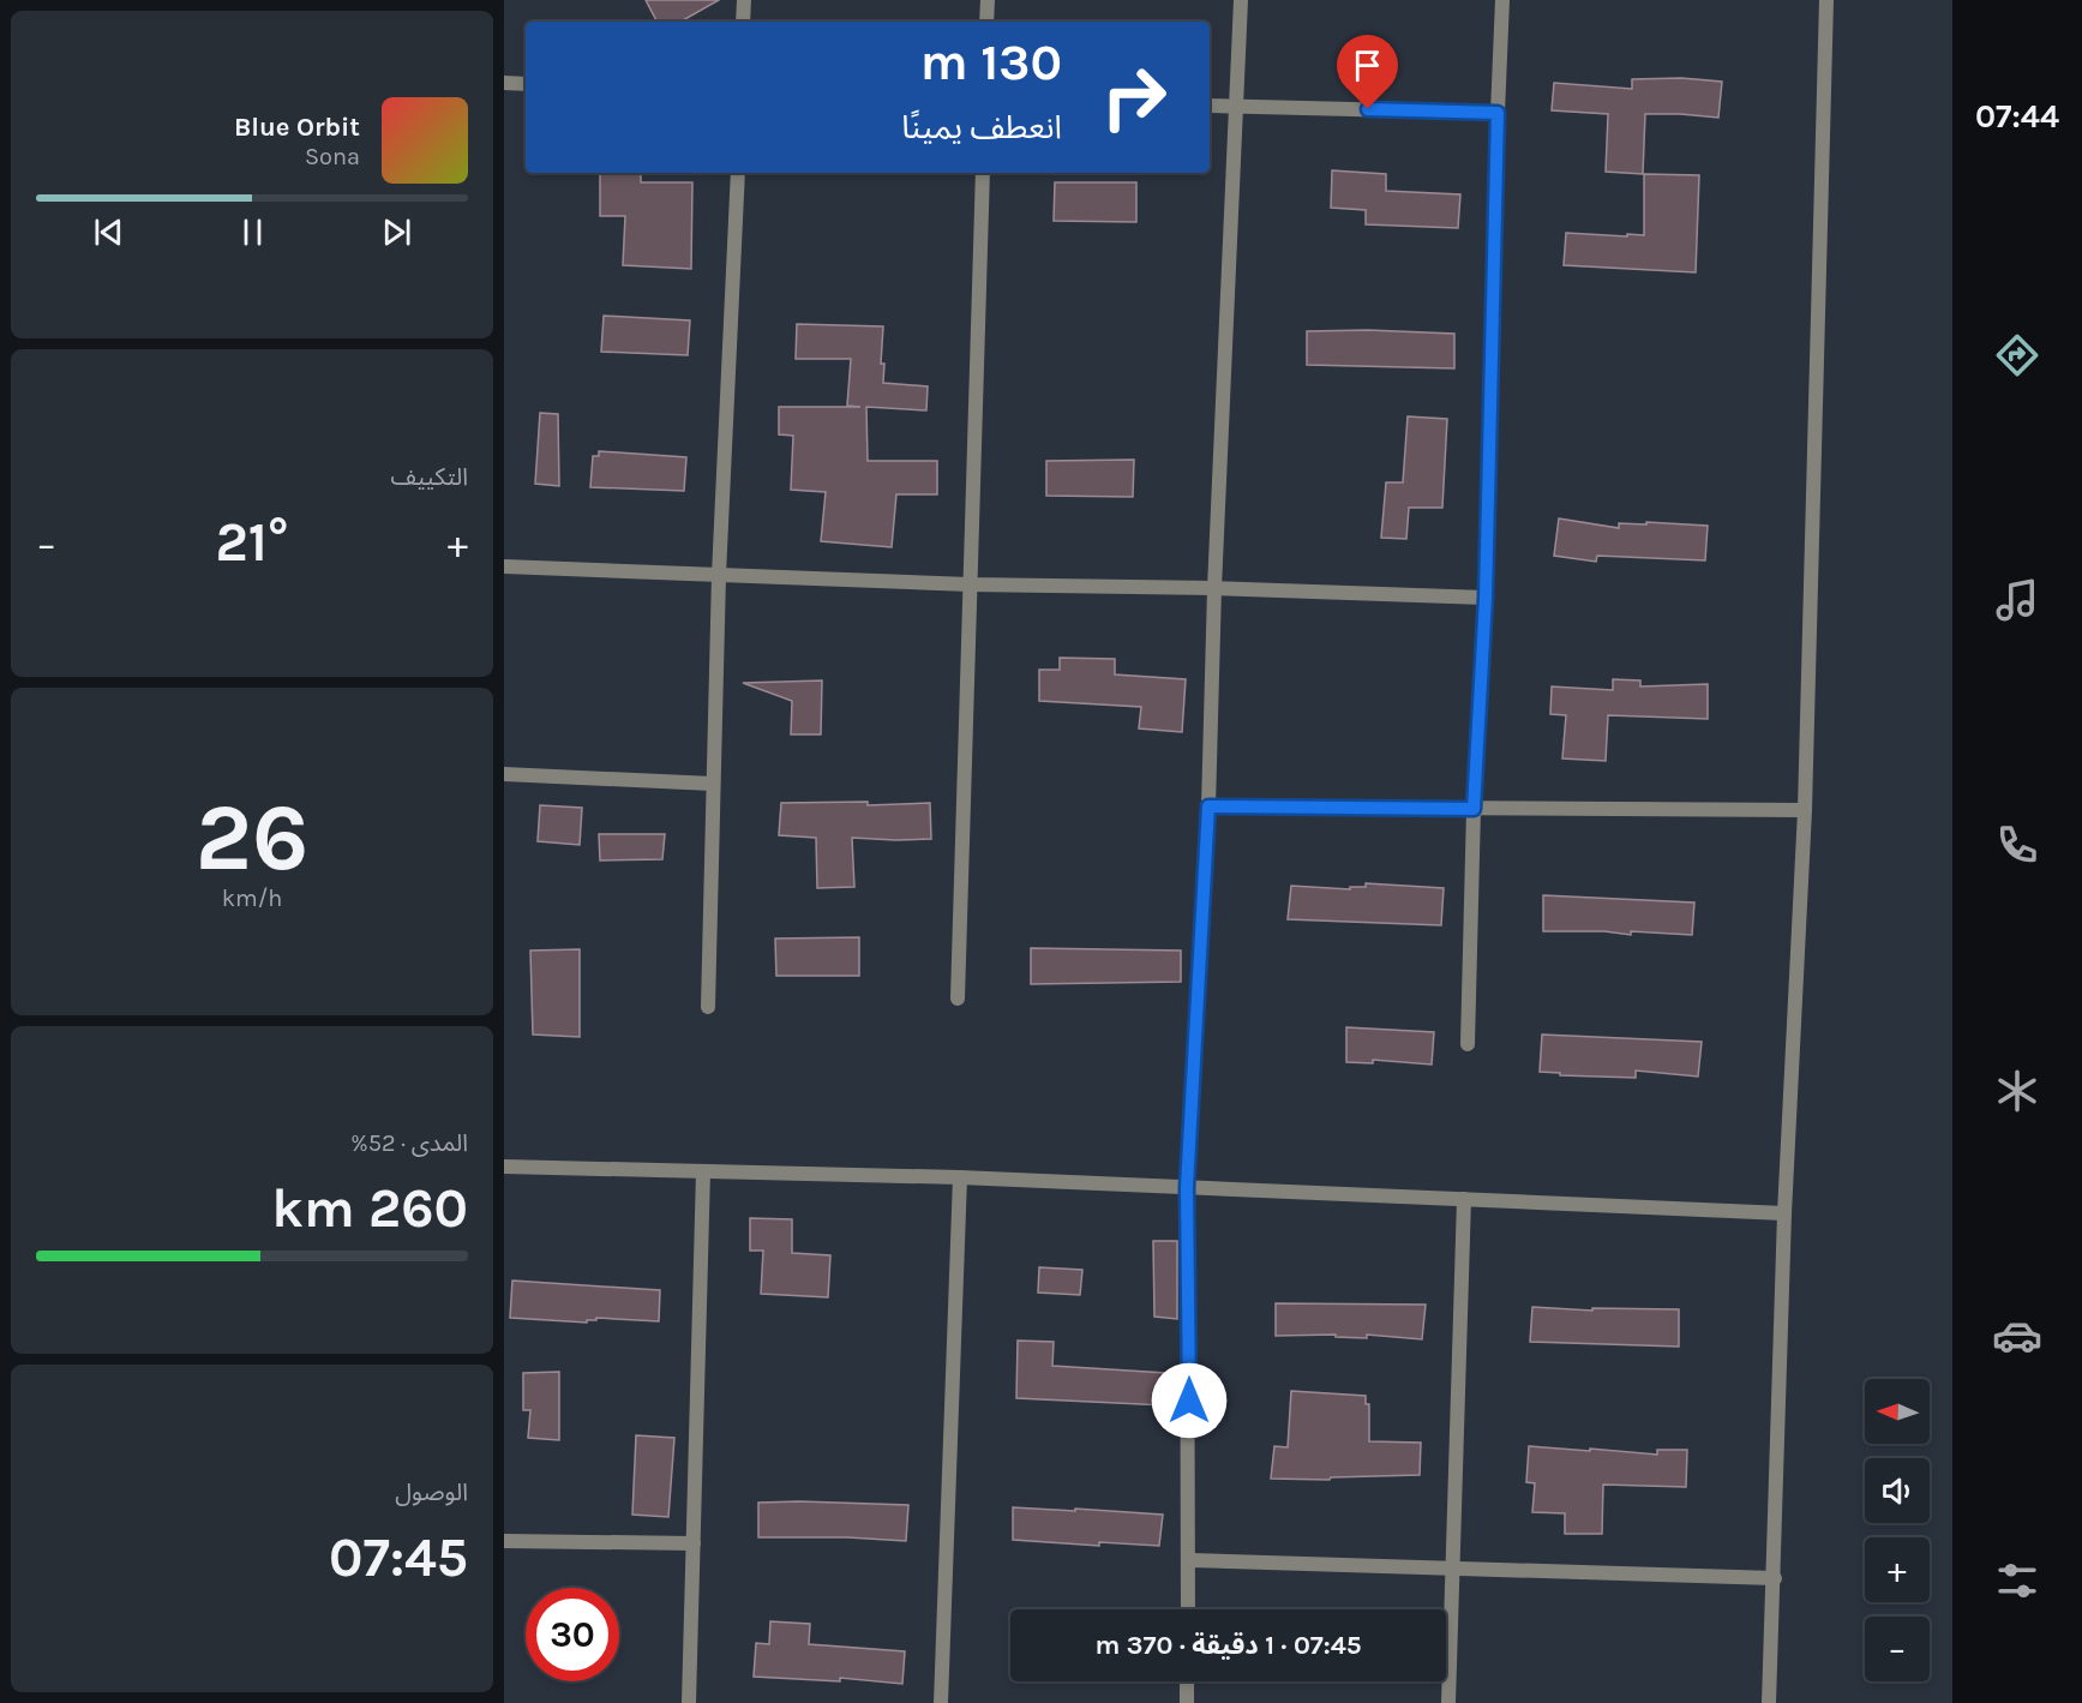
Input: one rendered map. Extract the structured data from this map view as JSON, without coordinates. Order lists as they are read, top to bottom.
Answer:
{
  "north": "left",
  "page": {
    "tabs": "07:44",
    "turn": ["130 m", "انعطف يمينًا"],
    "song": ["Blue Orbit", "Sona"],
    "tile": [
      "التكييف",
      ["26", "km/h"],
      ["المدى · 52%", "260 km"],
      ["الوصول", "07:45"]
    ],
    "heat": ["−", "21°", "+"],
    "map_buttons": ["+", "−"],
    "limit": "30",
    "trip": "07:45 · 1 دقيقة · 370 m"
  }
}
